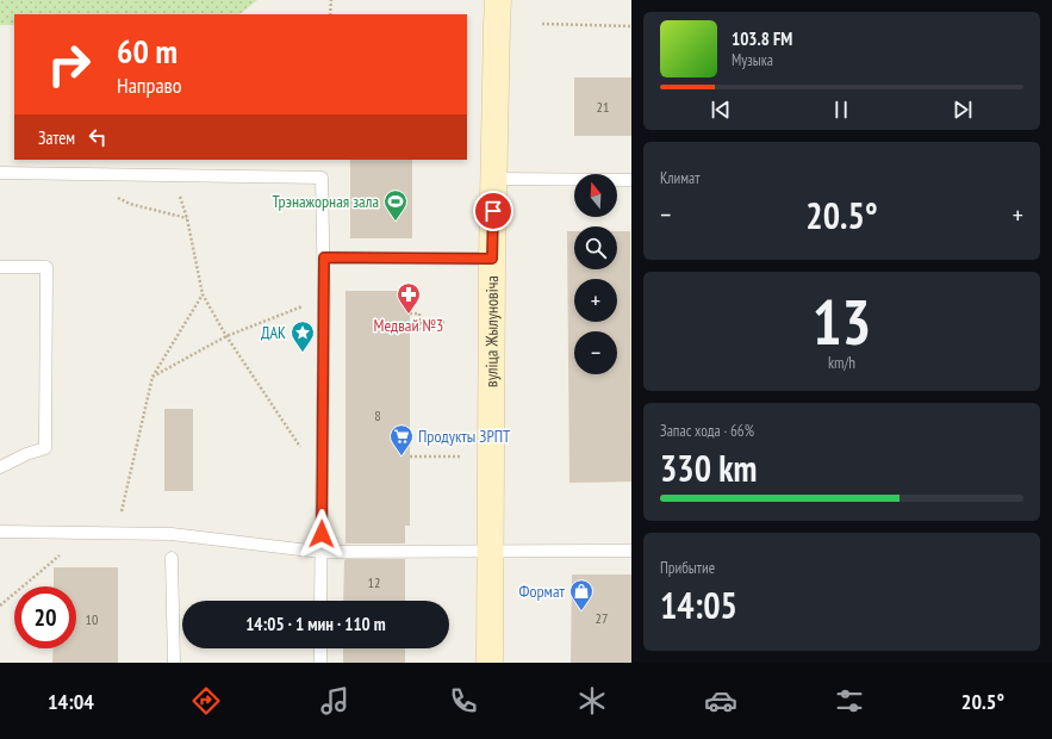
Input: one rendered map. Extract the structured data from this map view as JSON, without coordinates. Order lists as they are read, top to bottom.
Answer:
{
  "streets": {
    "main road": ["вуліца Жылуновіча"]
  },
  "places": {
    "sports": ["Трэнажорная зала"],
    "pharmacy": ["Медвай №3"],
    "place": ["ДАК"],
    "supermarket": ["Продукты ЗРПТ"],
    "shop": ["Формат"]
  },
  "house_numbers": [
    "21",
    "8",
    "12",
    "27",
    "10"
  ],
  "north": "top",
  "page": {
    "turn": ["60 m", "Направо"],
    "song": ["103.8 FM", "Музыка"],
    "then": "Затем",
    "tile": [
      "Климат",
      ["13", "km/h"],
      ["Запас хода · 66%", "330 km"],
      ["Прибытие", "14:05"]
    ],
    "map_buttons": ["+", "−"],
    "heat": ["−", "20.5°", "+"],
    "limit": "20",
    "trip": "14:05 · 1 мин · 110 m",
    "tabs": ["14:04", "20.5°"]
  }
}
